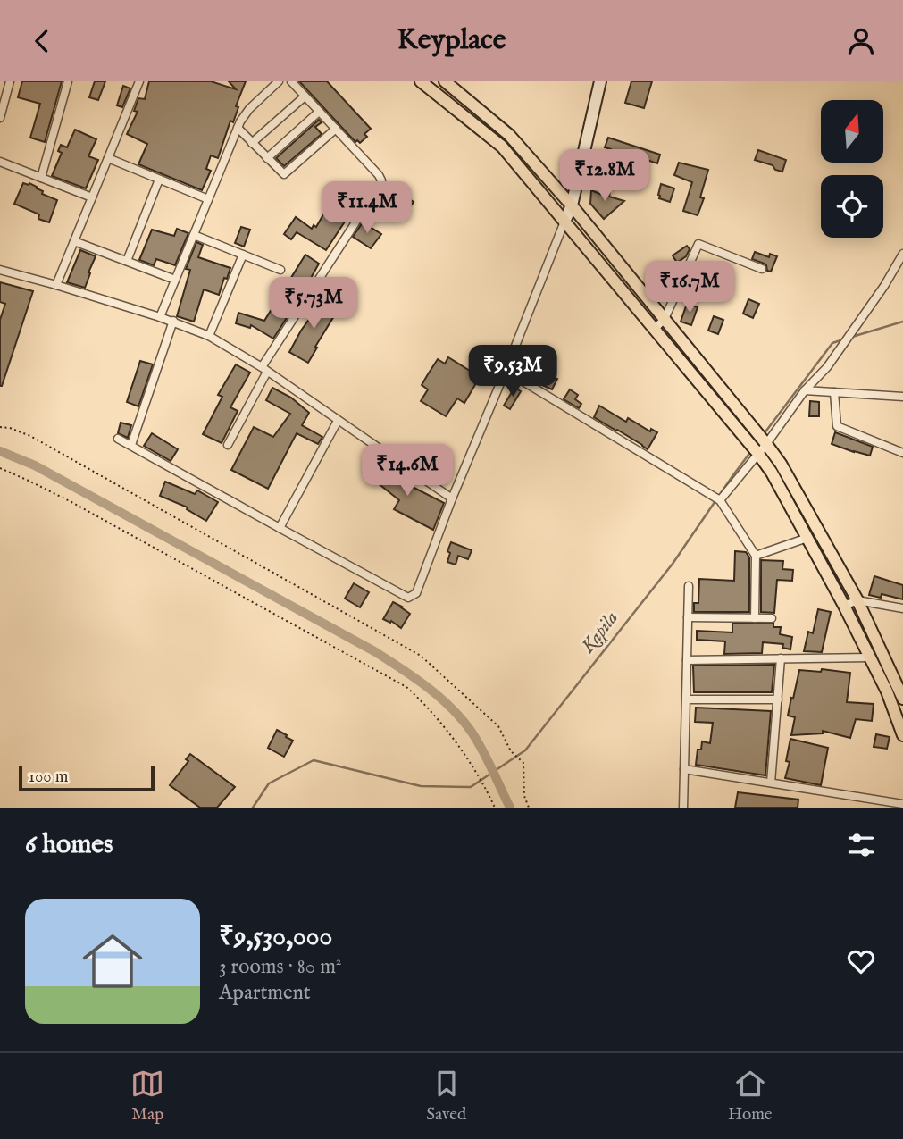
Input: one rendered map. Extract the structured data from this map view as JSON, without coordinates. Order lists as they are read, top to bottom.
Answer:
{
  "water": ["Kapila"],
  "scale_bar": "100 m",
  "north": "top",
  "page": {
    "header": "Keyplace",
    "price": [
      "₹12.8M",
      "₹11.4M",
      "₹16.7M",
      "₹5.73M",
      "₹9.53M",
      "₹14.6M"
    ],
    "scale": "100 m",
    "heading": "6 homes",
    "list": [
      {
        "name": "₹9,530,000",
        "note": "3 rooms · 80 m² · Apartment"
      }
    ],
    "tabs": ["Map", "Saved", "Home"]
  }
}
